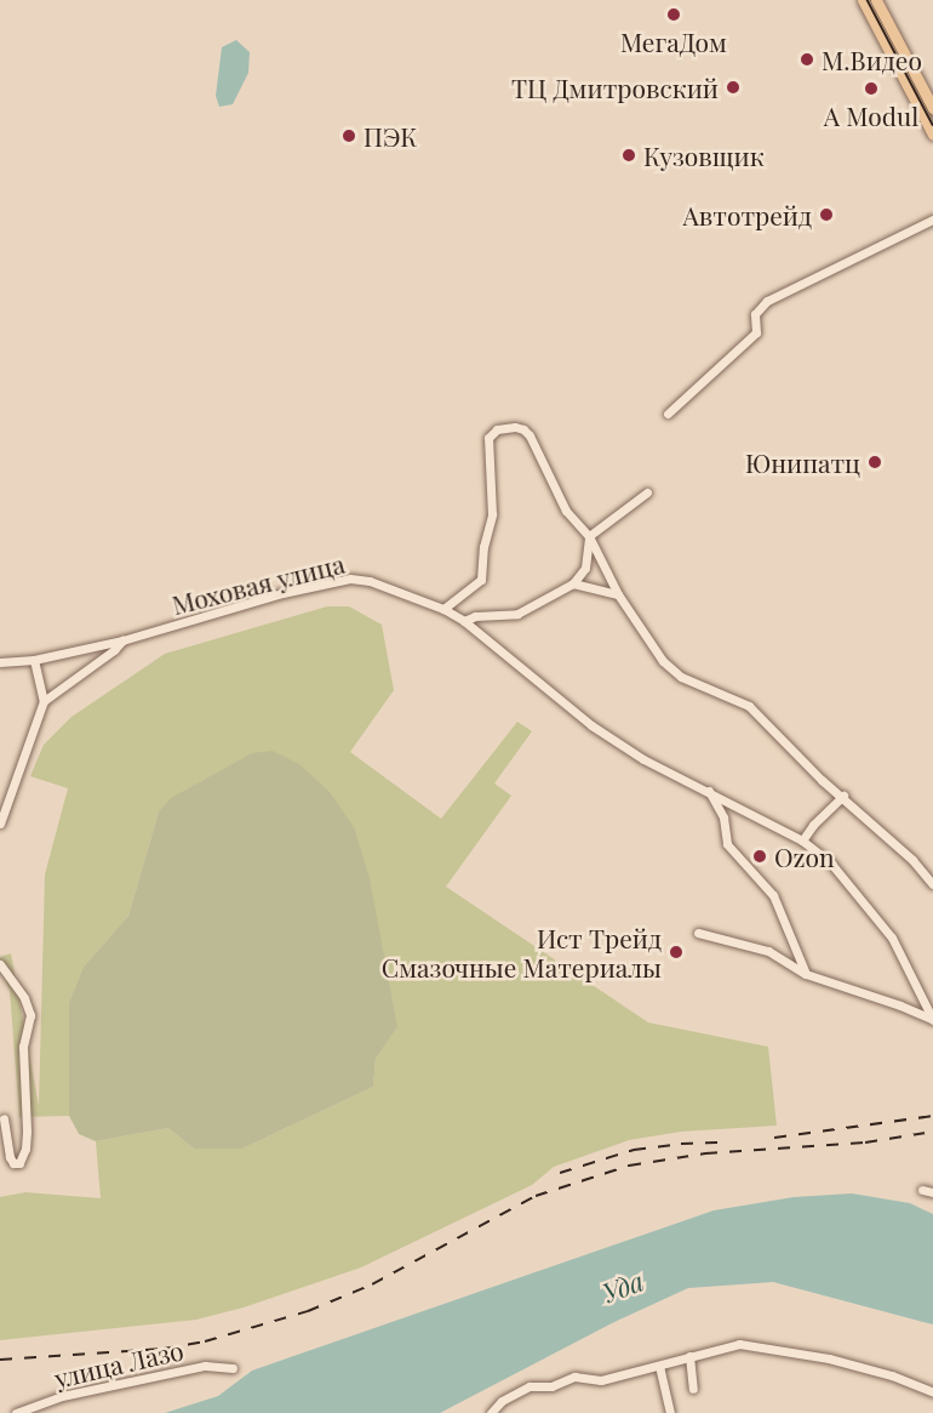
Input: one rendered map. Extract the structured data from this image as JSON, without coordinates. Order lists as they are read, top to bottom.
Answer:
{
  "streets": {
    "street": ["Моховая улица", "улица Лазо"]
  },
  "water": ["Уда"],
  "places": [
    "МегаДом",
    "М.Видео",
    "ТЦ Дмитровский",
    "A Modul",
    "ПЭК",
    "Кузовщик",
    "Автотрейд",
    "Юнипатц",
    "Ozon",
    "Ист Трейд Смазочные Материалы"
  ]
}
